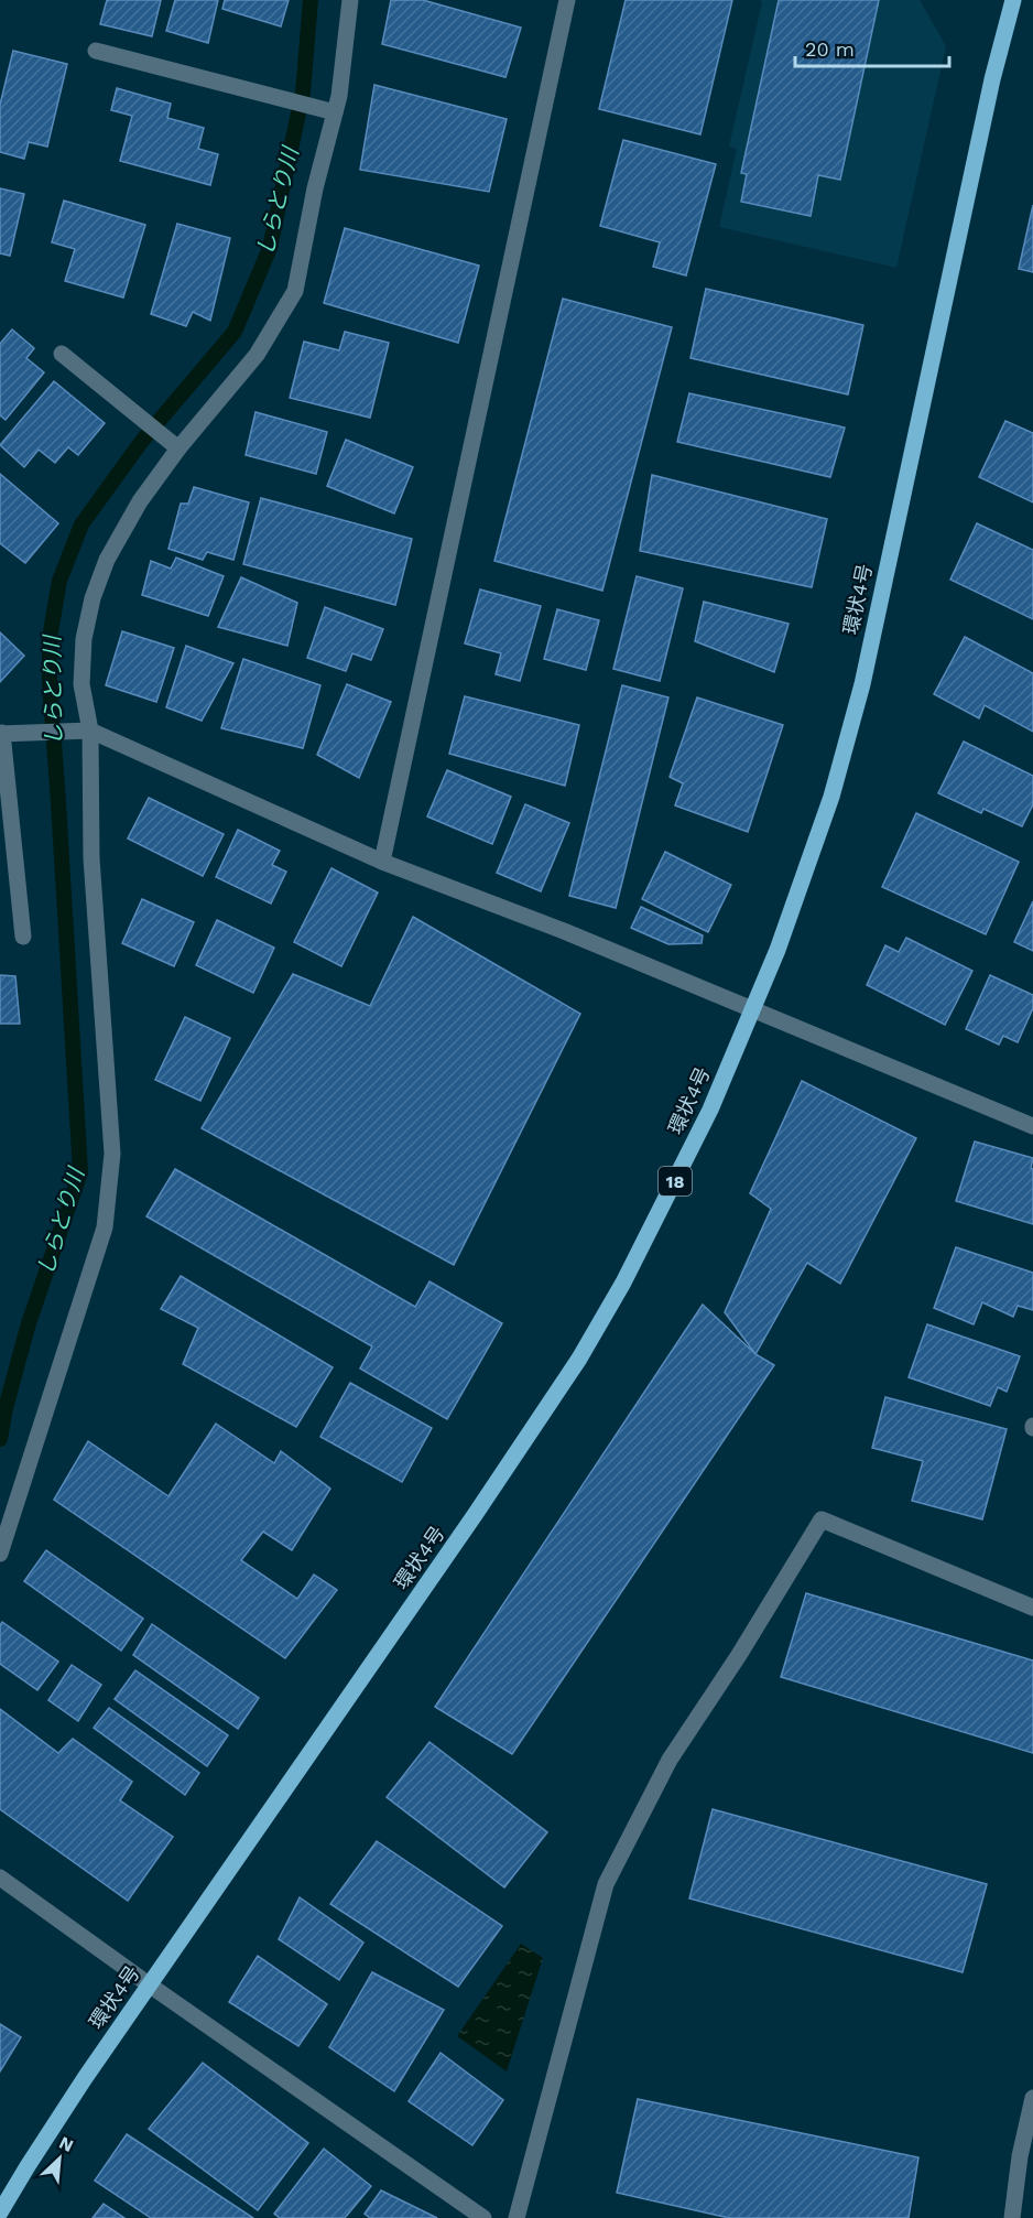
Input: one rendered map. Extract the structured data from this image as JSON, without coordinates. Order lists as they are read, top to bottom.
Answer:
{
  "streets": {
    "main road": ["環状4号", "18"]
  },
  "water": ["しらとり川"],
  "scale_bar": "20 m",
  "north": "top right"
}
